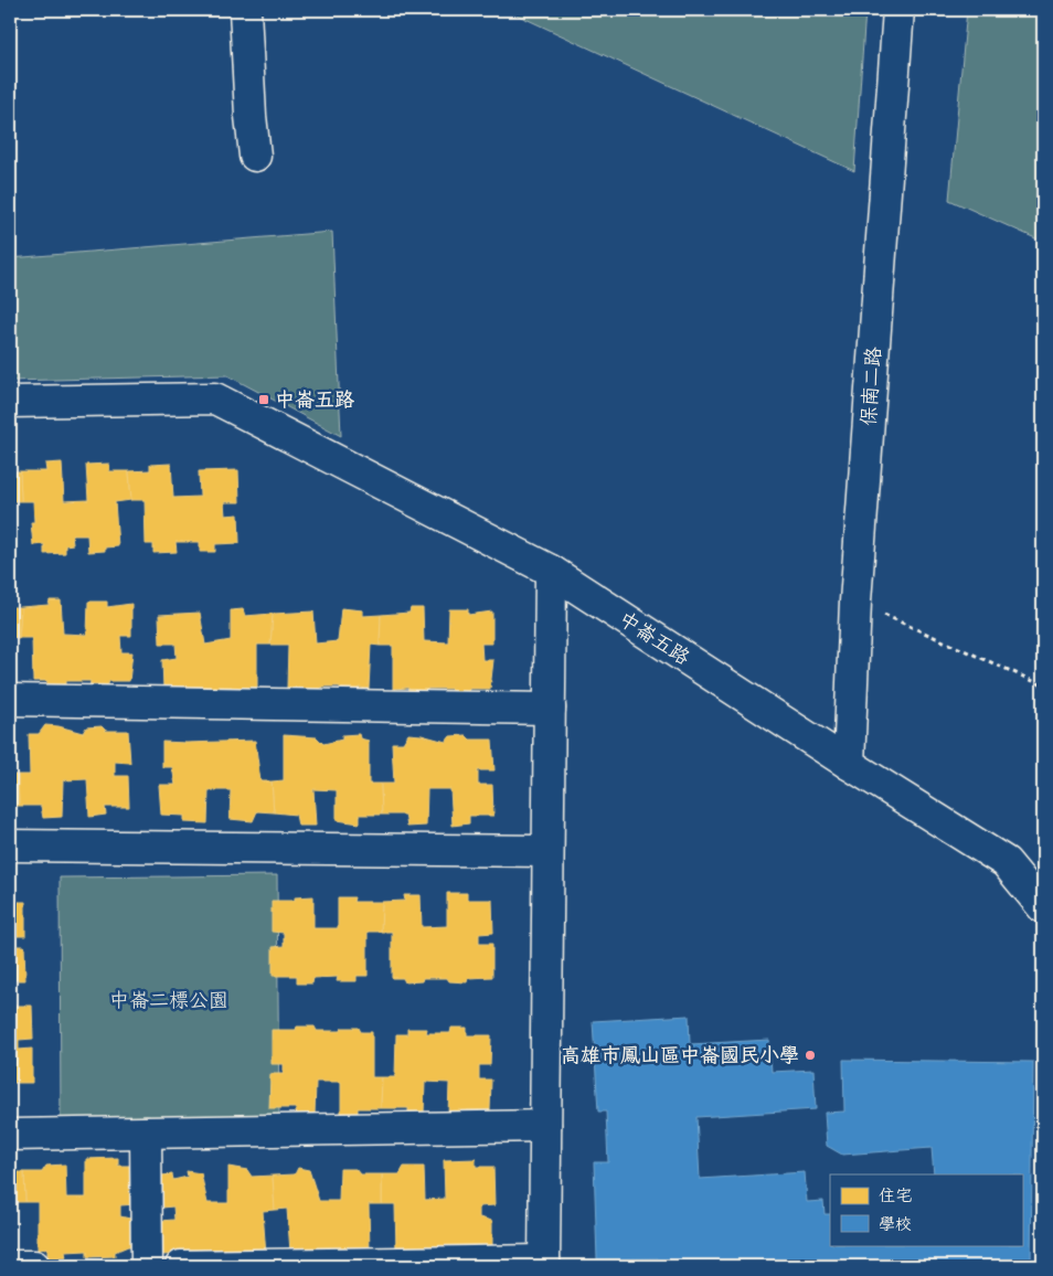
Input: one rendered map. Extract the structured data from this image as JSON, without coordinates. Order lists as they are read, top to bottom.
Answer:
{
  "streets": {
    "street": ["保南二路", "中崙五路"]
  },
  "crossings": [
    ["保南二路", "中崙五路"]
  ],
  "parks": ["中崙二標公園"],
  "places": {
    "transit": ["中崙五路"],
    "other": ["高雄市鳳山區中崙國民小學"]
  },
  "legend": ["住宅", "學校"]
}
